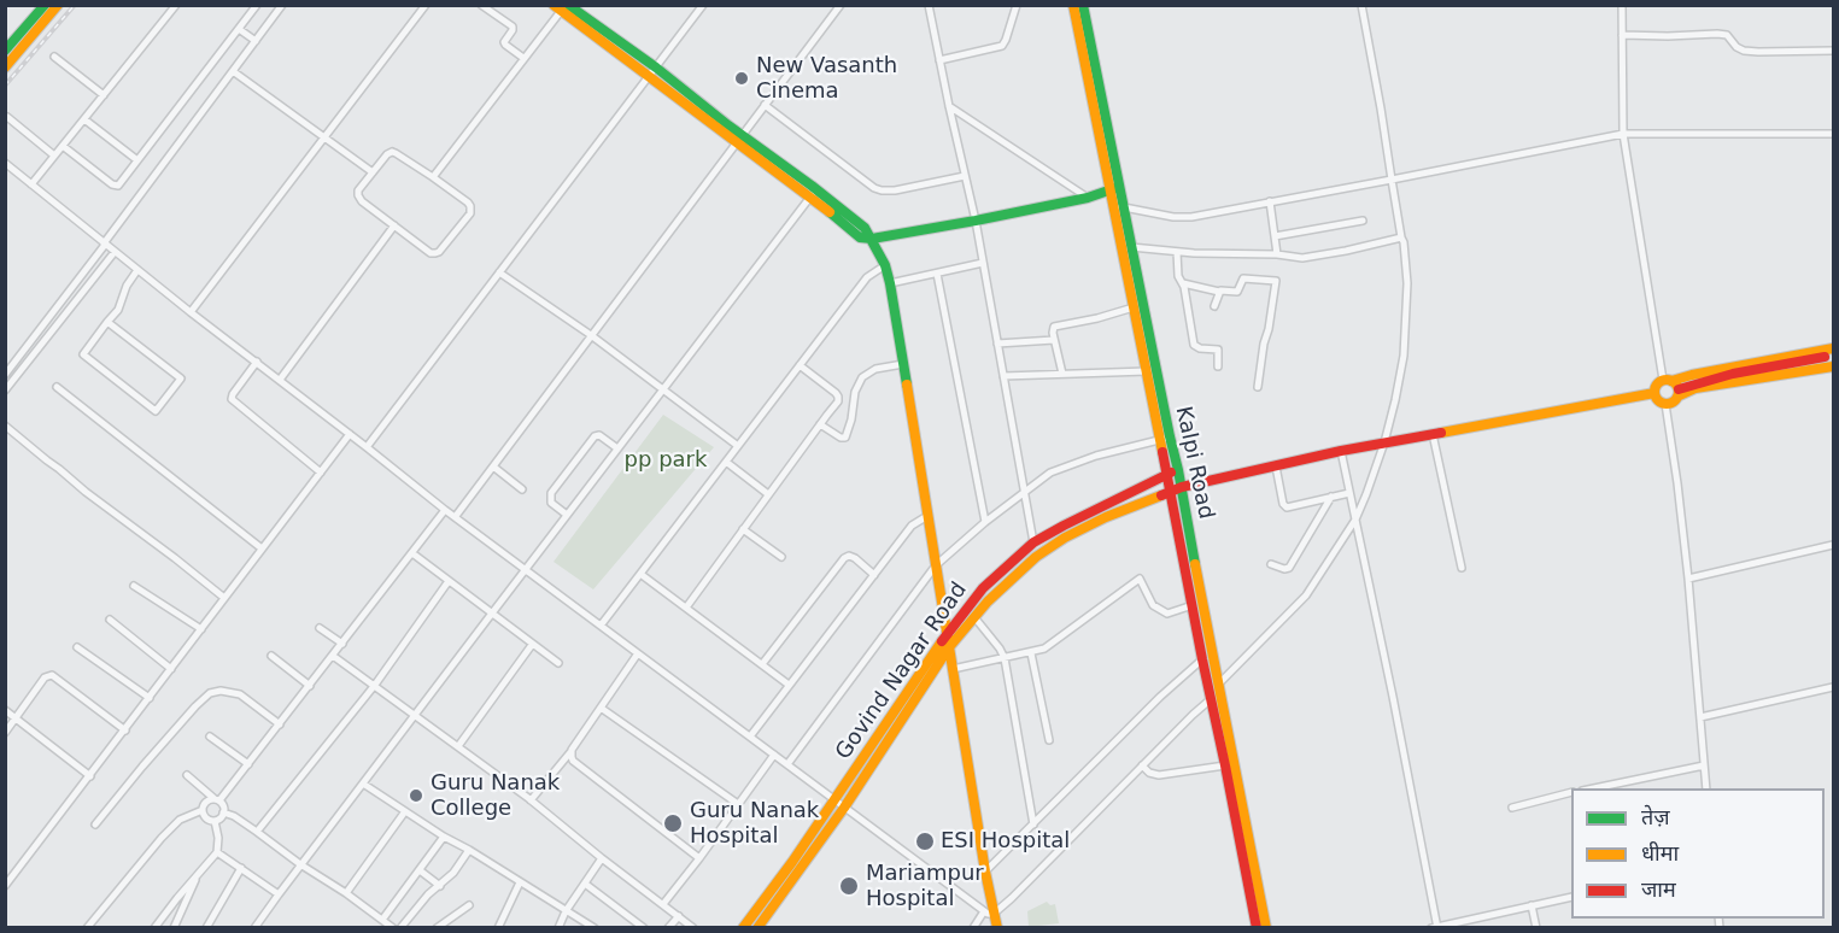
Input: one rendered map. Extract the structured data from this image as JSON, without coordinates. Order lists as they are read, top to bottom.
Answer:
{
  "streets": {
    "main road": ["Kalpi Road", "Govind Nagar Road"]
  },
  "crossings": [
    ["Kalpi Road", "Govind Nagar Road"]
  ],
  "parks": ["pp park"],
  "places": [
    "New Vasanth Cinema",
    "Guru Nanak College",
    "Guru Nanak Hospital",
    "ESI Hospital",
    "Mariampur Hospital"
  ],
  "legend": ["तेज़", "धीमा", "जाम"]
}
